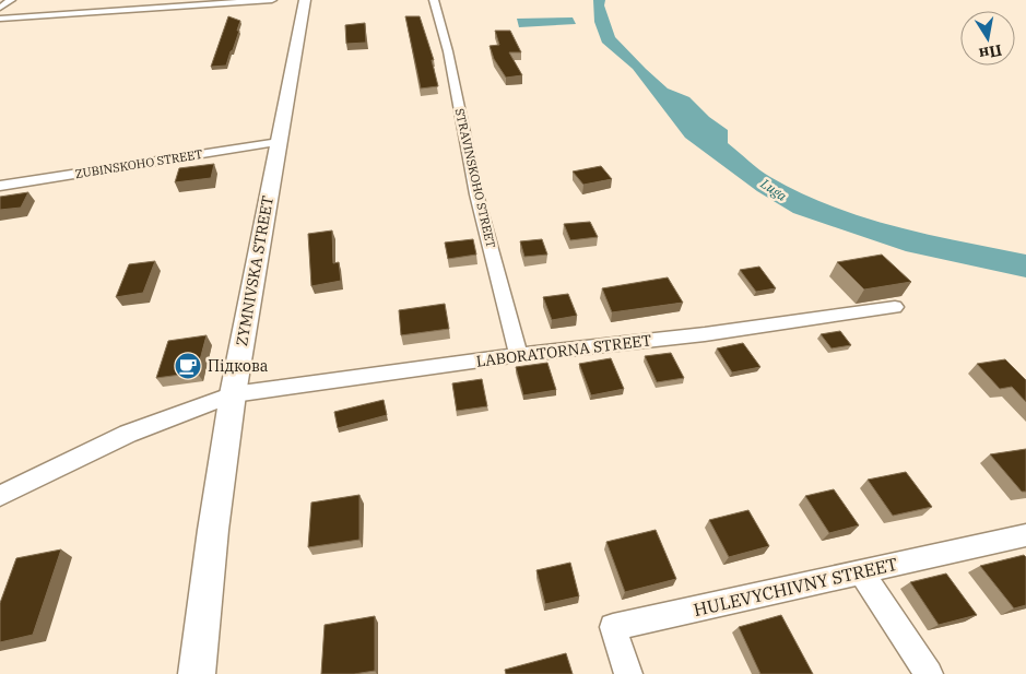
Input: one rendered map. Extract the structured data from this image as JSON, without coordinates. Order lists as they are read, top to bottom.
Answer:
{
  "streets": {
    "main road": ["ZYMNIVSKA STREET"],
    "street": [
      "ZUBINSKOHO STREET",
      "STRAVINSKOHO STREET",
      "LABORATORNA STREET",
      "HULEVYCHIVNY STREET"
    ]
  },
  "crossings": [
    ["ZUBINSKOHO STREET", "ZYMNIVSKA STREET"],
    ["STRAVINSKOHO STREET", "LABORATORNA STREET"],
    ["ZYMNIVSKA STREET", "LABORATORNA STREET"]
  ],
  "water": ["Luga"],
  "places": {
    "cafe": ["Підкова"]
  },
  "north": "bottom"
}
